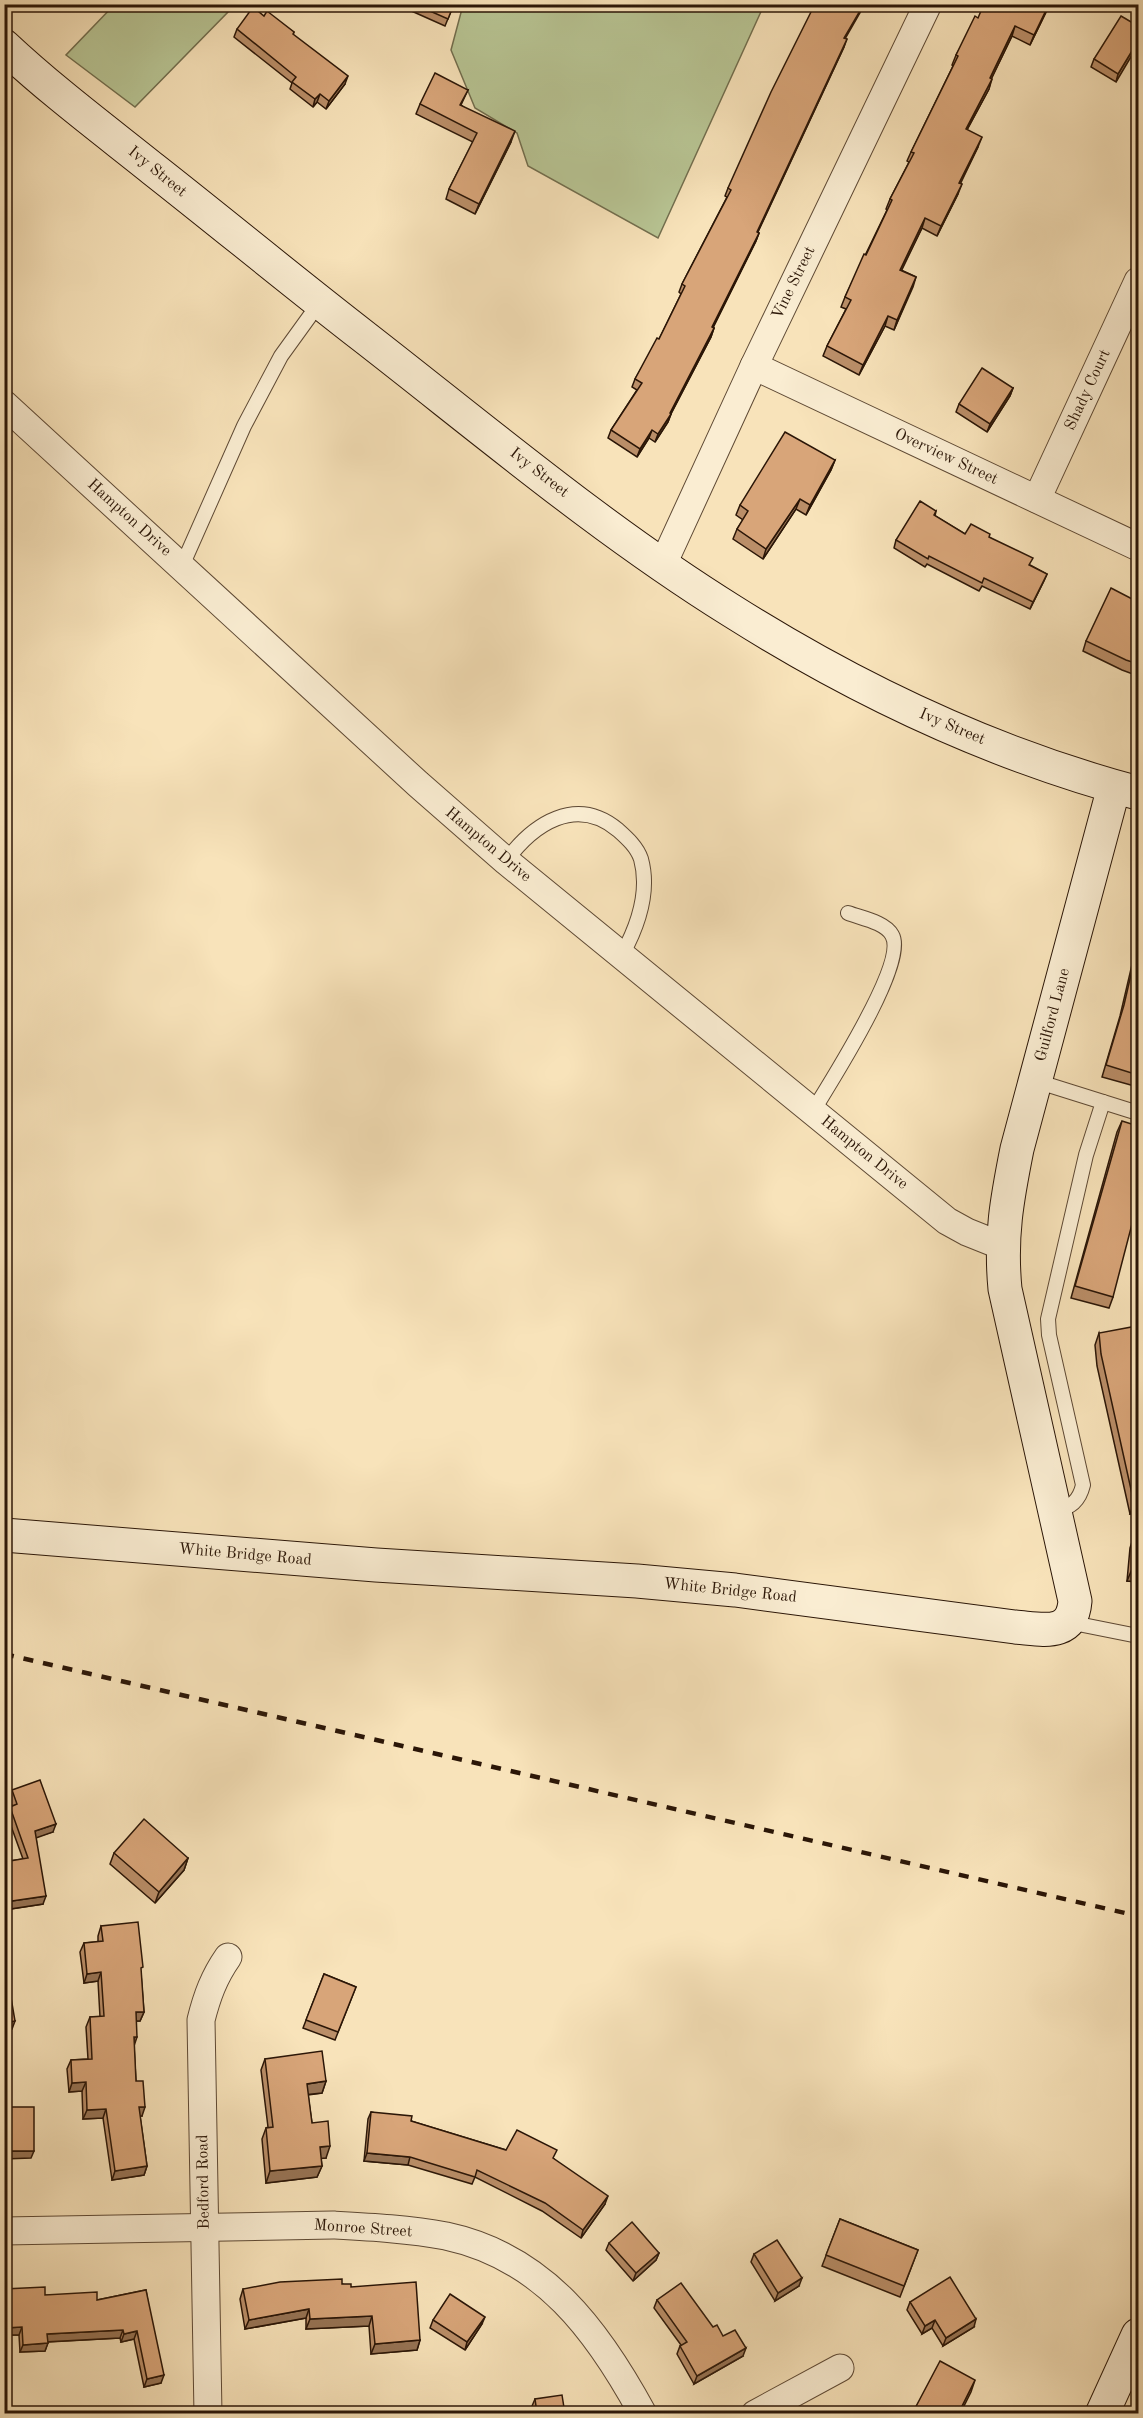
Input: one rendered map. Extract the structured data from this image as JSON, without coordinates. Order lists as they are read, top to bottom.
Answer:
{
  "streets": {
    "street": [
      "Ivy Street",
      "Vine Street",
      "Shady Court",
      "Overview Street",
      "Hampton Drive",
      "Guilford Lane",
      "White Bridge Road",
      "Bedford Road",
      "Monroe Street"
    ]
  },
  "crossings": [
    ["Ivy Street", "Vine Street"],
    ["Ivy Street", "Guilford Lane"],
    ["Vine Street", "Overview Street"],
    ["Shady Court", "Overview Street"],
    ["Hampton Drive", "Guilford Lane"],
    ["Bedford Road", "Monroe Street"]
  ]
}
